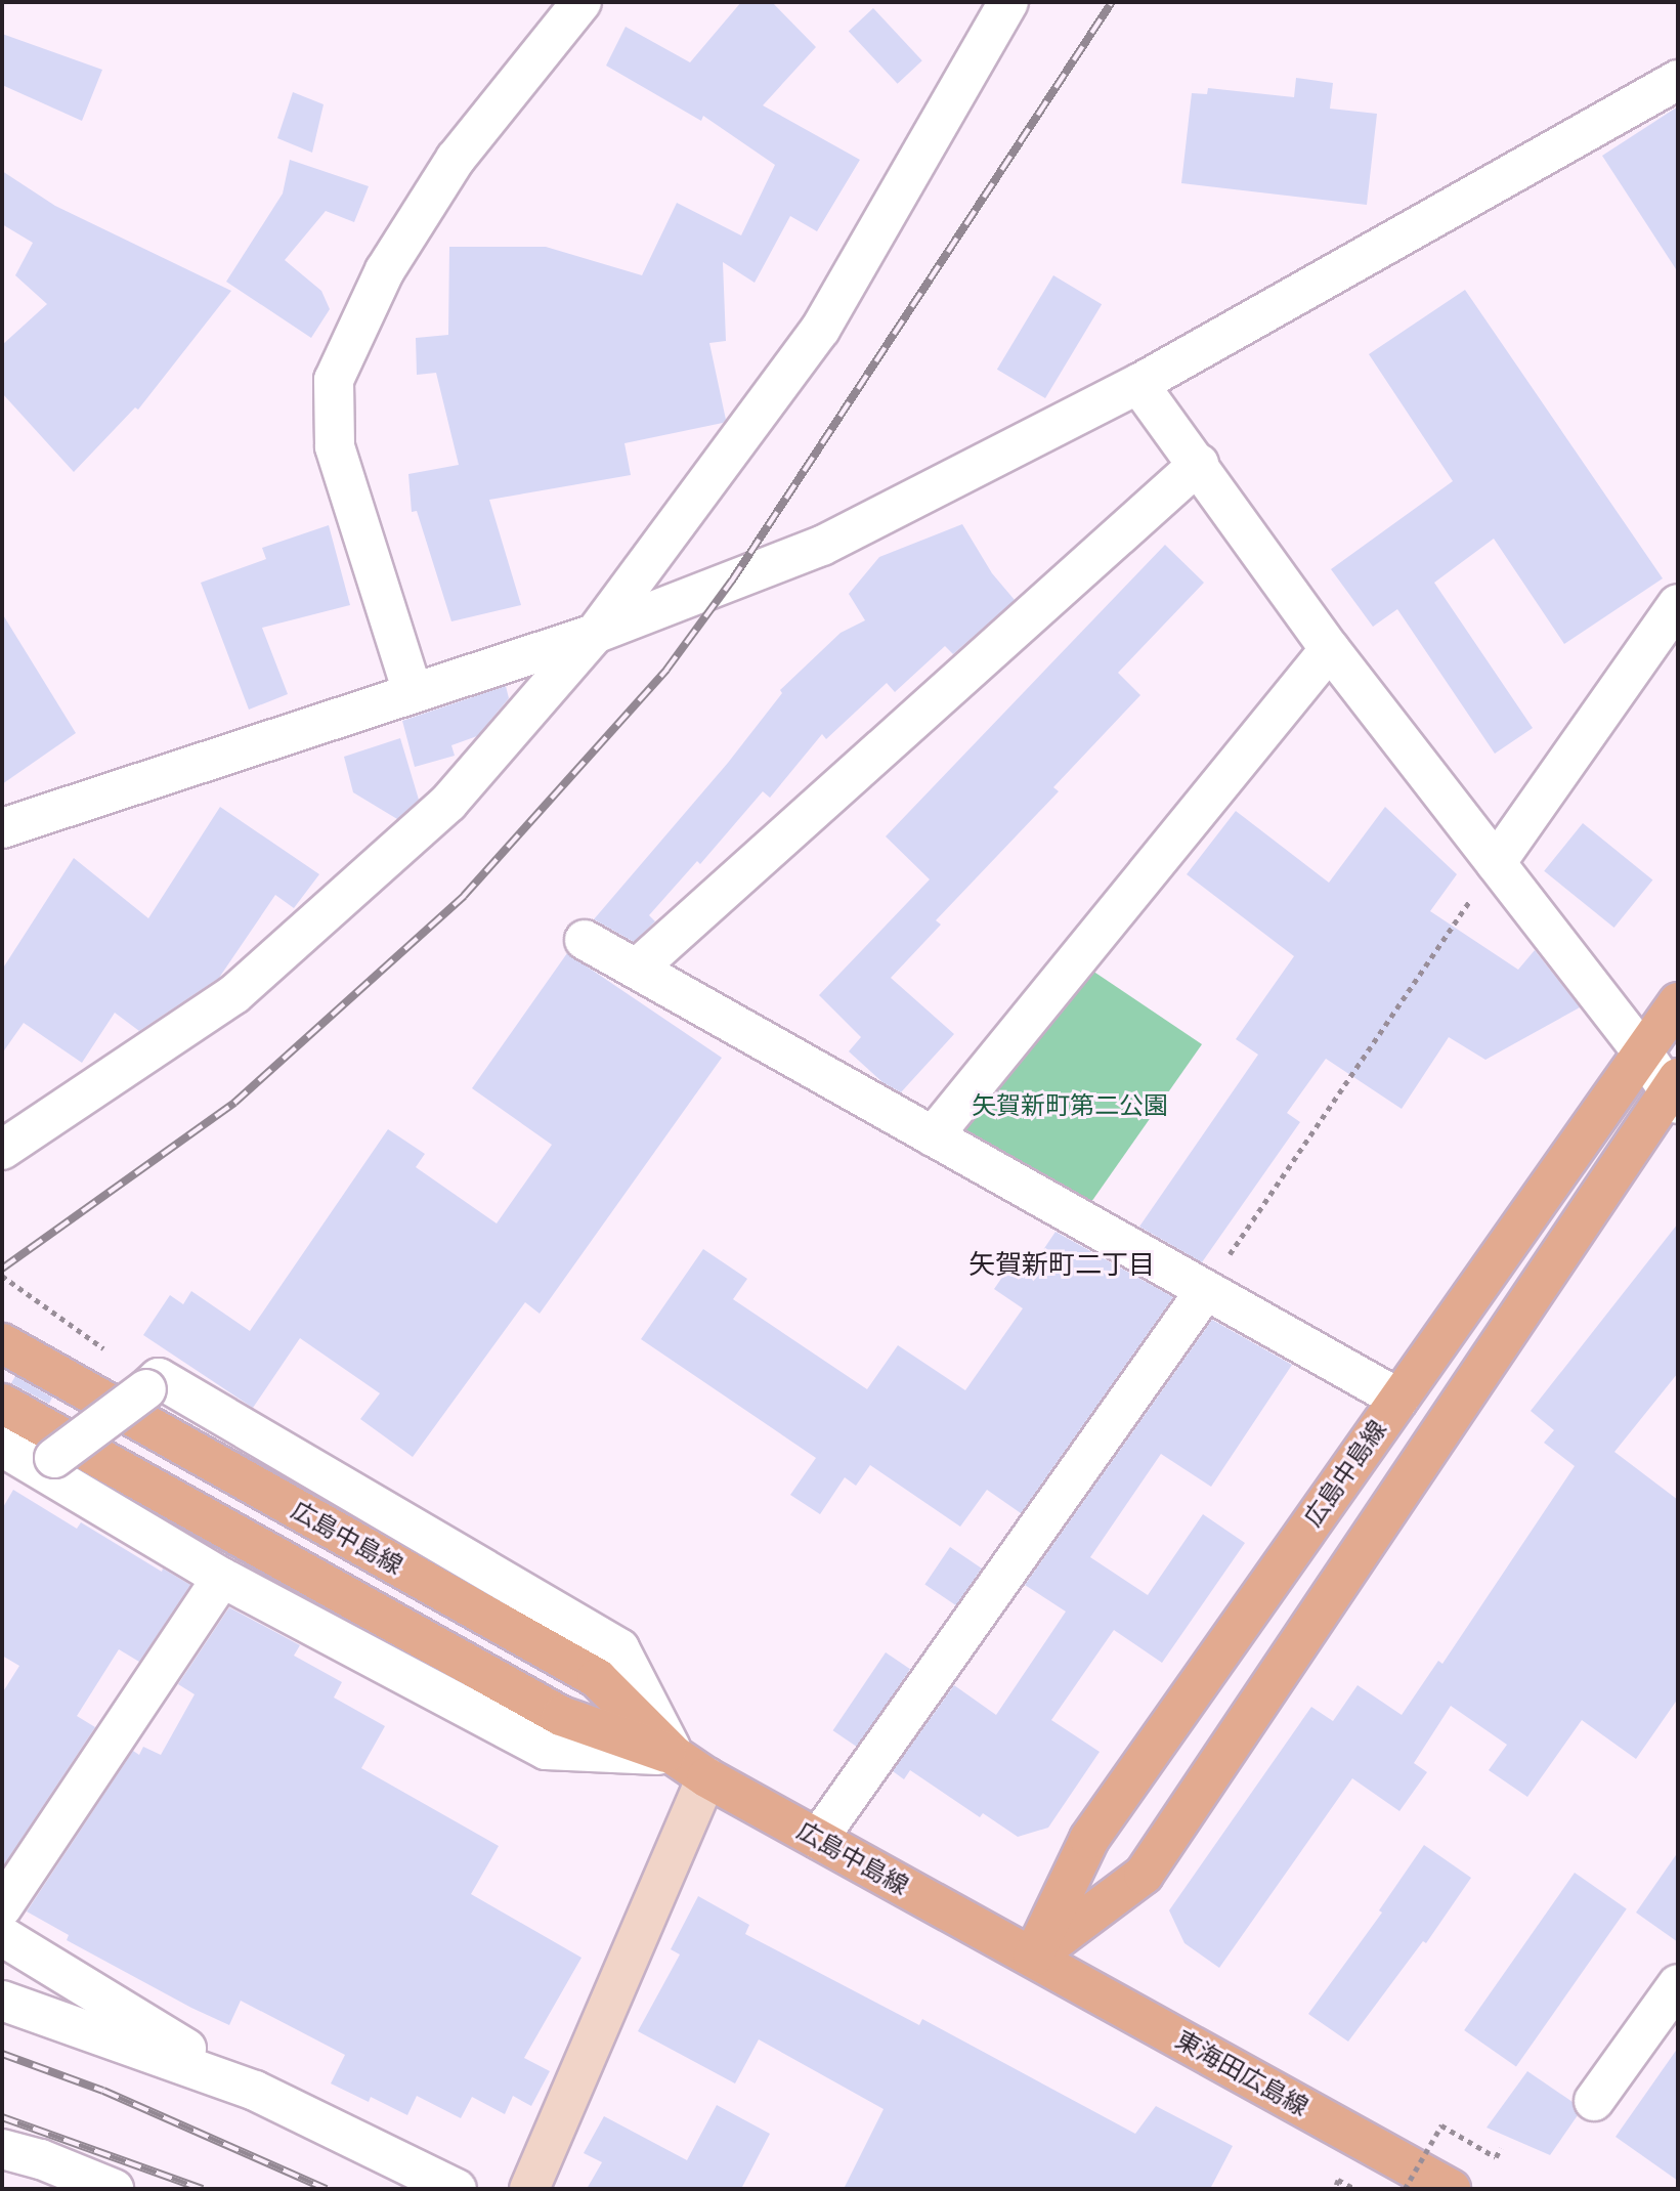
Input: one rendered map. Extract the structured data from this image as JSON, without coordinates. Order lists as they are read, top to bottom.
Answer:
{
  "streets": {
    "main road": ["広島中島線", "東海田広島線"]
  },
  "crossings": [
    ["広島中島線", "東海田広島線"]
  ],
  "districts": ["矢賀新町二丁目"],
  "parks": ["矢賀新町第二公園"]
}
